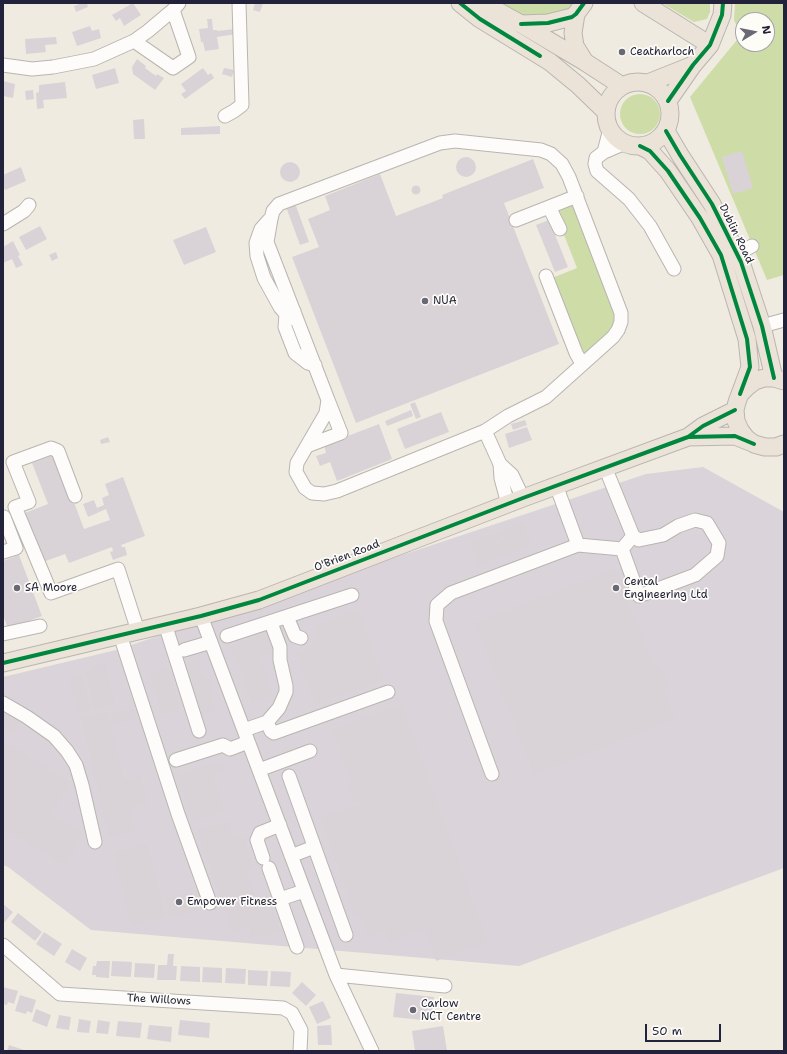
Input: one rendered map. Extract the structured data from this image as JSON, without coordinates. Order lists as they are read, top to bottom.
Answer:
{
  "streets": {
    "main road": ["Dublin Road", "O'Brien Road"],
    "street": ["The Willows"]
  },
  "crossings": [
    ["Dublin Road", "O'Brien Road"]
  ],
  "places": [
    "Ceatharloch",
    "NUA",
    "SA Moore",
    "Cental Engineering Ltd",
    "Empower Fitness",
    "Carlow NCT Centre"
  ],
  "scale_bar": "50 m",
  "north": "right"
}
